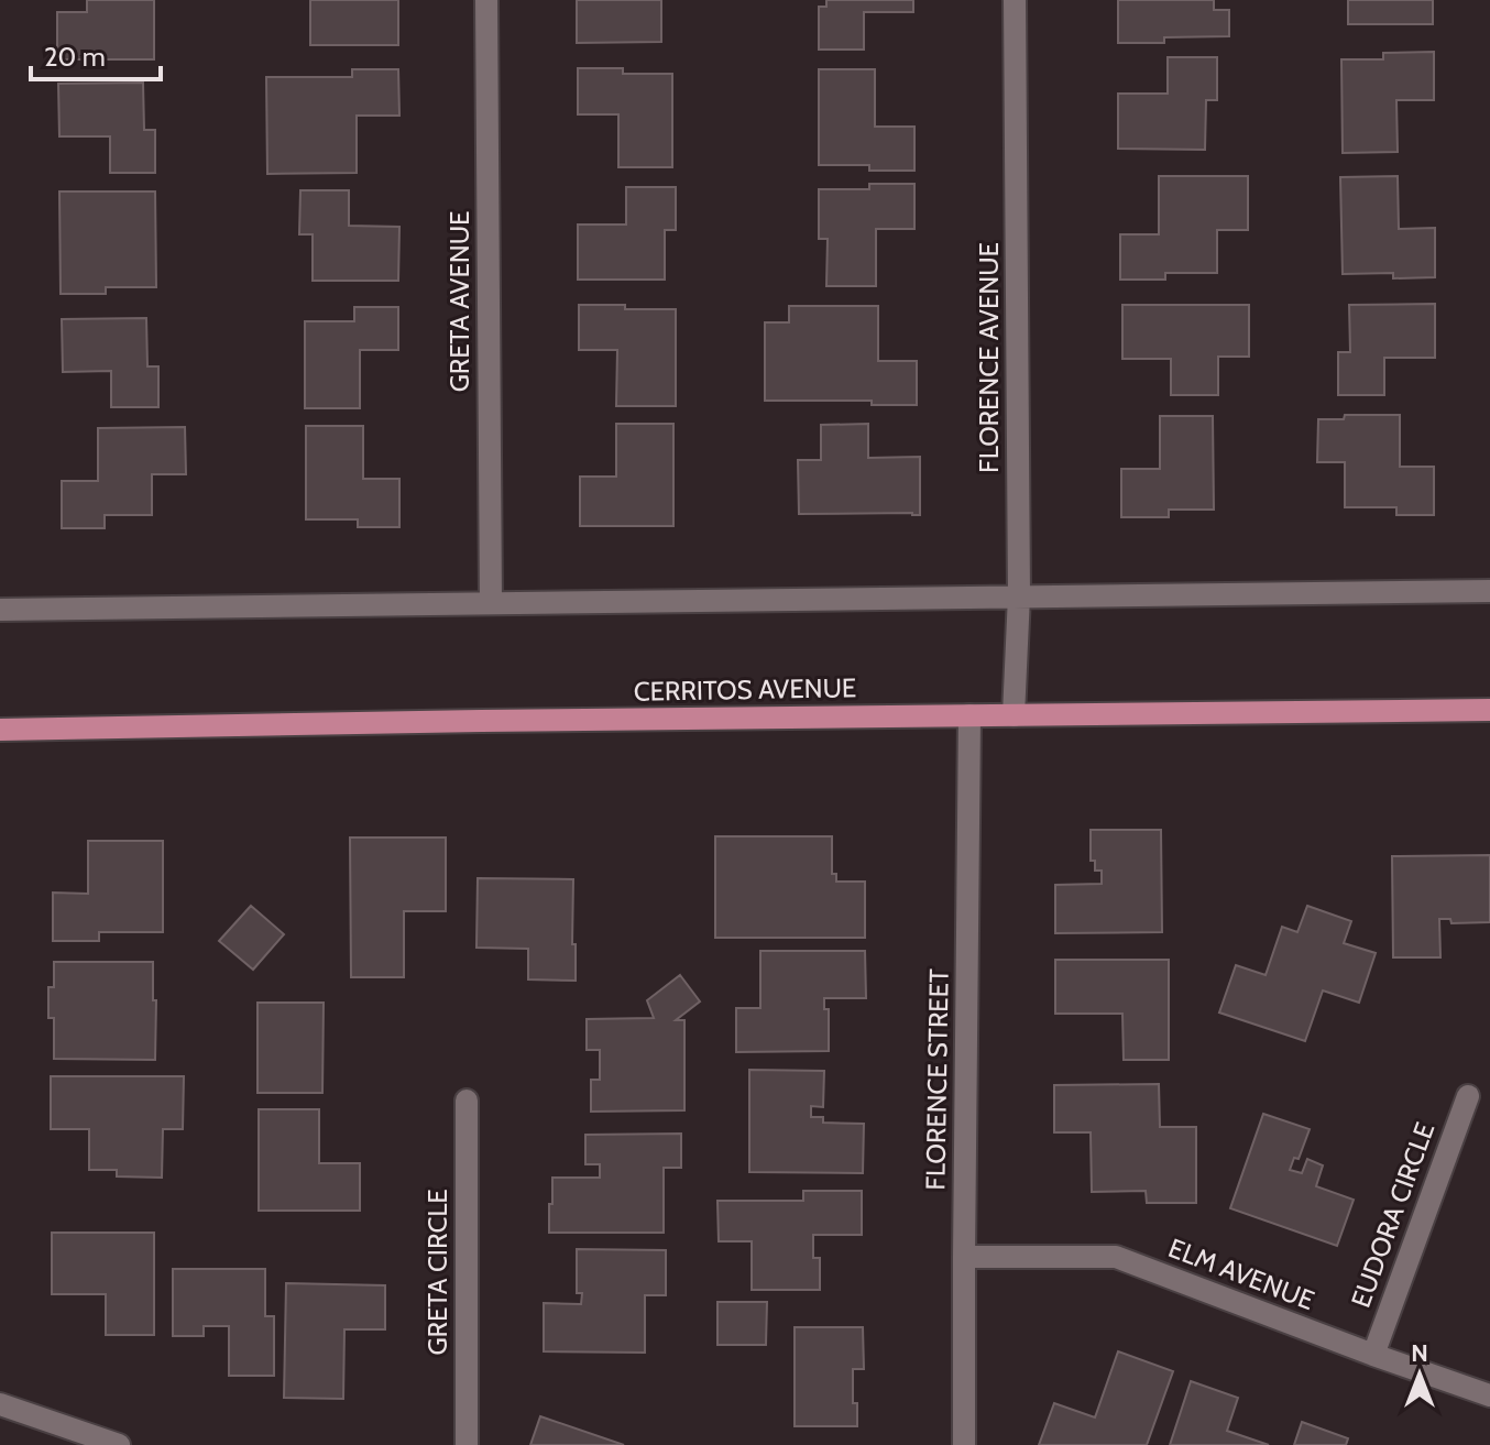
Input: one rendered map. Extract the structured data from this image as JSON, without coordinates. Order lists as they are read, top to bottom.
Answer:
{
  "streets": {
    "main road": ["CERRITOS AVENUE"],
    "street": [
      "GRETA AVENUE",
      "FLORENCE AVENUE",
      "FLORENCE STREET",
      "EUDORA CIRCLE",
      "GRETA CIRCLE",
      "ELM AVENUE"
    ]
  },
  "crossings": [
    ["FLORENCE AVENUE", "CERRITOS AVENUE"],
    ["CERRITOS AVENUE", "FLORENCE STREET"],
    ["FLORENCE STREET", "ELM AVENUE"],
    ["EUDORA CIRCLE", "ELM AVENUE"]
  ],
  "scale_bar": "20 m",
  "north": "top"
}
